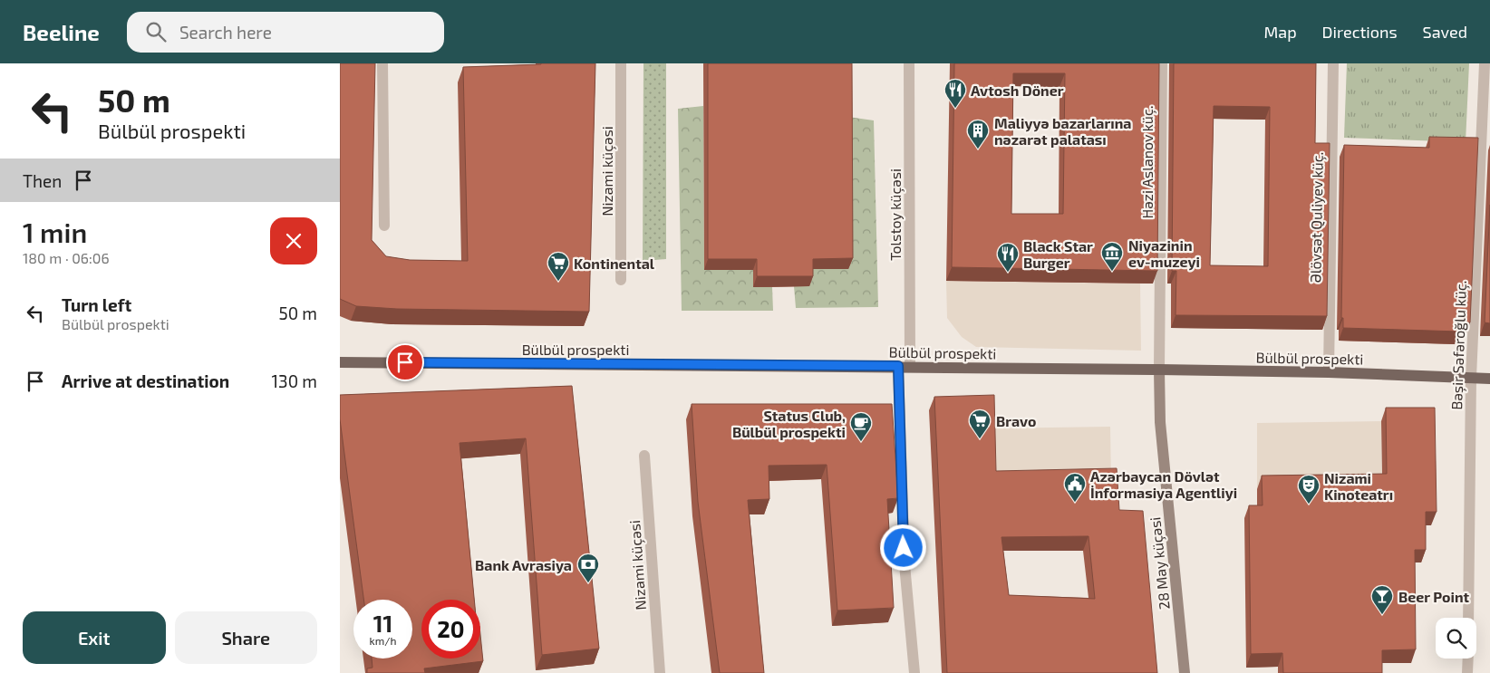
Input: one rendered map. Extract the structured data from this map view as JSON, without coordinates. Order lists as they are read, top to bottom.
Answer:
{
  "streets": {
    "main road": ["Bülbül prospekti", "28 May küçəsi"],
    "street": [
      "Həzi Aslanov küç.",
      "Nizami küçəsi",
      "Tolstoy küçəsi",
      "Əlövsət Quliyev küç.",
      "Bəşir Səfəroğlu küç."
    ]
  },
  "crossings": [
    ["Həzi Aslanov küç.", "Bülbül prospekti"],
    ["Həzi Aslanov küç.", "28 May küçəsi"],
    ["Tolstoy küçəsi", "Bülbül prospekti"],
    ["Əlövsət Quliyev küç.", "Bülbül prospekti"],
    ["Bəşir Səfəroğlu küç.", "Bülbül prospekti"],
    ["Bülbül prospekti", "28 May küçəsi"]
  ],
  "places": {
    "restaurant": ["Avtosh Döner", "Black Star Burger"],
    "building": ["Maliyyə bazarlarına nəzarət palatası"],
    "museum": ["Niyazinin ev-muzeyi"],
    "supermarket": ["Kontinental", "Bravo"],
    "cafe": ["Status Club, Bülbül prospekti"],
    "public building": ["Azərbaycan Dövlət İnformasiya Agentliyi"],
    "theatre": ["Nizami Kinoteatrı"],
    "bank": ["Bank Avrasiya"],
    "bar": ["Beer Point"]
  },
  "page": {
    "header": "Beeline",
    "search": "Search here",
    "nav": ["Map", "Directions", "Saved"],
    "turn": ["50 m", "Bülbül prospekti"],
    "then": "Then",
    "heading": ["1 min", "180 m · 06:06"],
    "list": [
      {
        "name": "Turn left",
        "note": "Bülbül prospekti",
        "value": "50 m"
      },
      {
        "name": "Arrive at destination",
        "value": "130 m"
      }
    ],
    "speed": "11 km/h",
    "limit": "20",
    "buttons": ["Exit", "Share"]
  }
}
